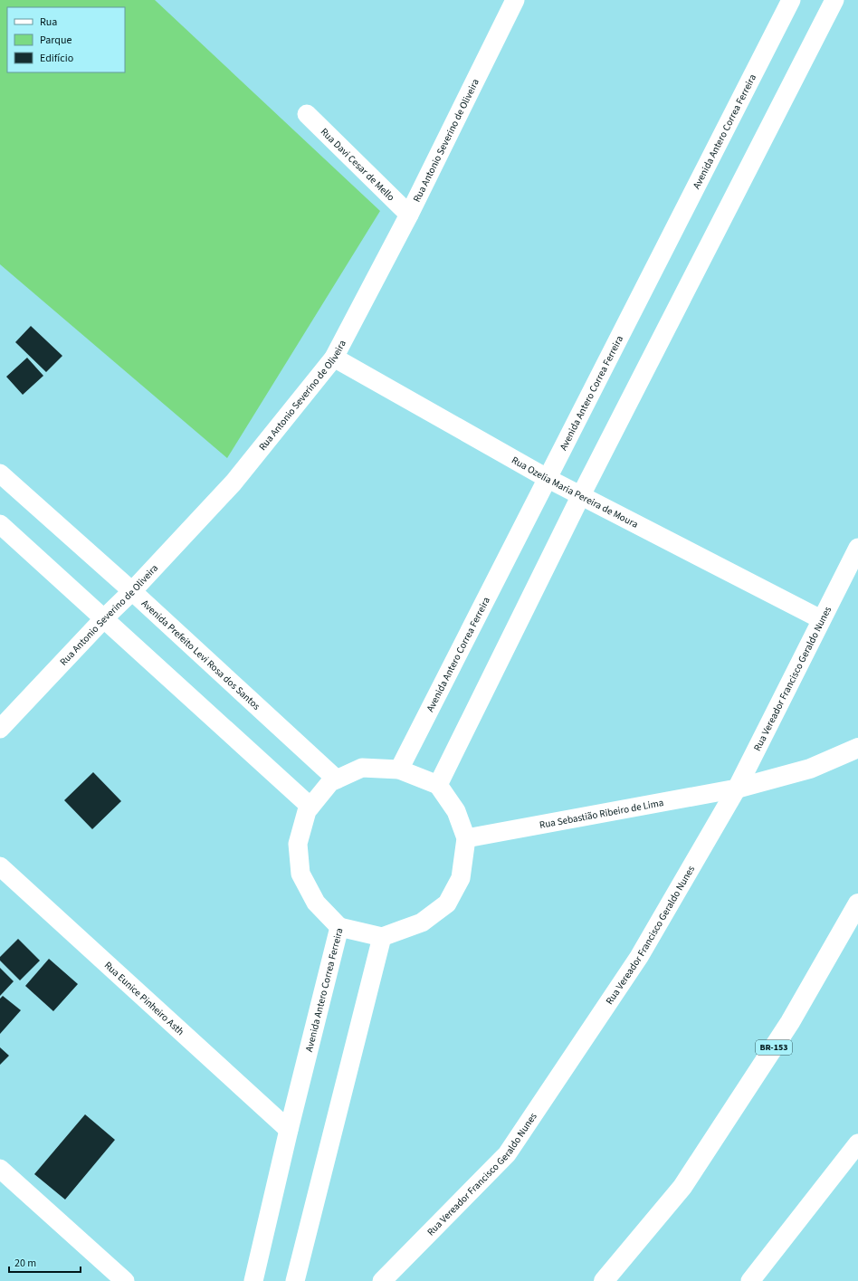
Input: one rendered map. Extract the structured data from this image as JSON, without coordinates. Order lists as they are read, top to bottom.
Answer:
{
  "streets": {
    "highway": ["BR-153"],
    "street": [
      "Avenida Antero Correa Ferreira",
      "Rua Antonio Severino de Oliveira",
      "Rua Davi Cesar de Mello",
      "Rua Ozelia Maria Pereira de Moura",
      "Avenida Prefeito Levi Rosa dos Santos",
      "Rua Vereador Francisco Geraldo Nunes",
      "Rua Sebastião Ribeiro de Lima",
      "Rua Eunice Pinheiro Asth"
    ]
  },
  "crossings": [
    ["Avenida Antero Correa Ferreira", "Rua Ozelia Maria Pereira de Moura"],
    ["Avenida Antero Correa Ferreira", "Avenida Prefeito Levi Rosa dos Santos"],
    ["Avenida Antero Correa Ferreira", "Rua Eunice Pinheiro Asth"],
    ["Rua Antonio Severino de Oliveira", "Rua Davi Cesar de Mello"],
    ["Rua Antonio Severino de Oliveira", "Rua Ozelia Maria Pereira de Moura"],
    ["Rua Antonio Severino de Oliveira", "Avenida Prefeito Levi Rosa dos Santos"],
    ["Rua Ozelia Maria Pereira de Moura", "Rua Vereador Francisco Geraldo Nunes"],
    ["Rua Vereador Francisco Geraldo Nunes", "Rua Sebastião Ribeiro de Lima"]
  ],
  "legend": ["Rua", "Parque", "Edifício"],
  "scale_bar": "20 m"
}
